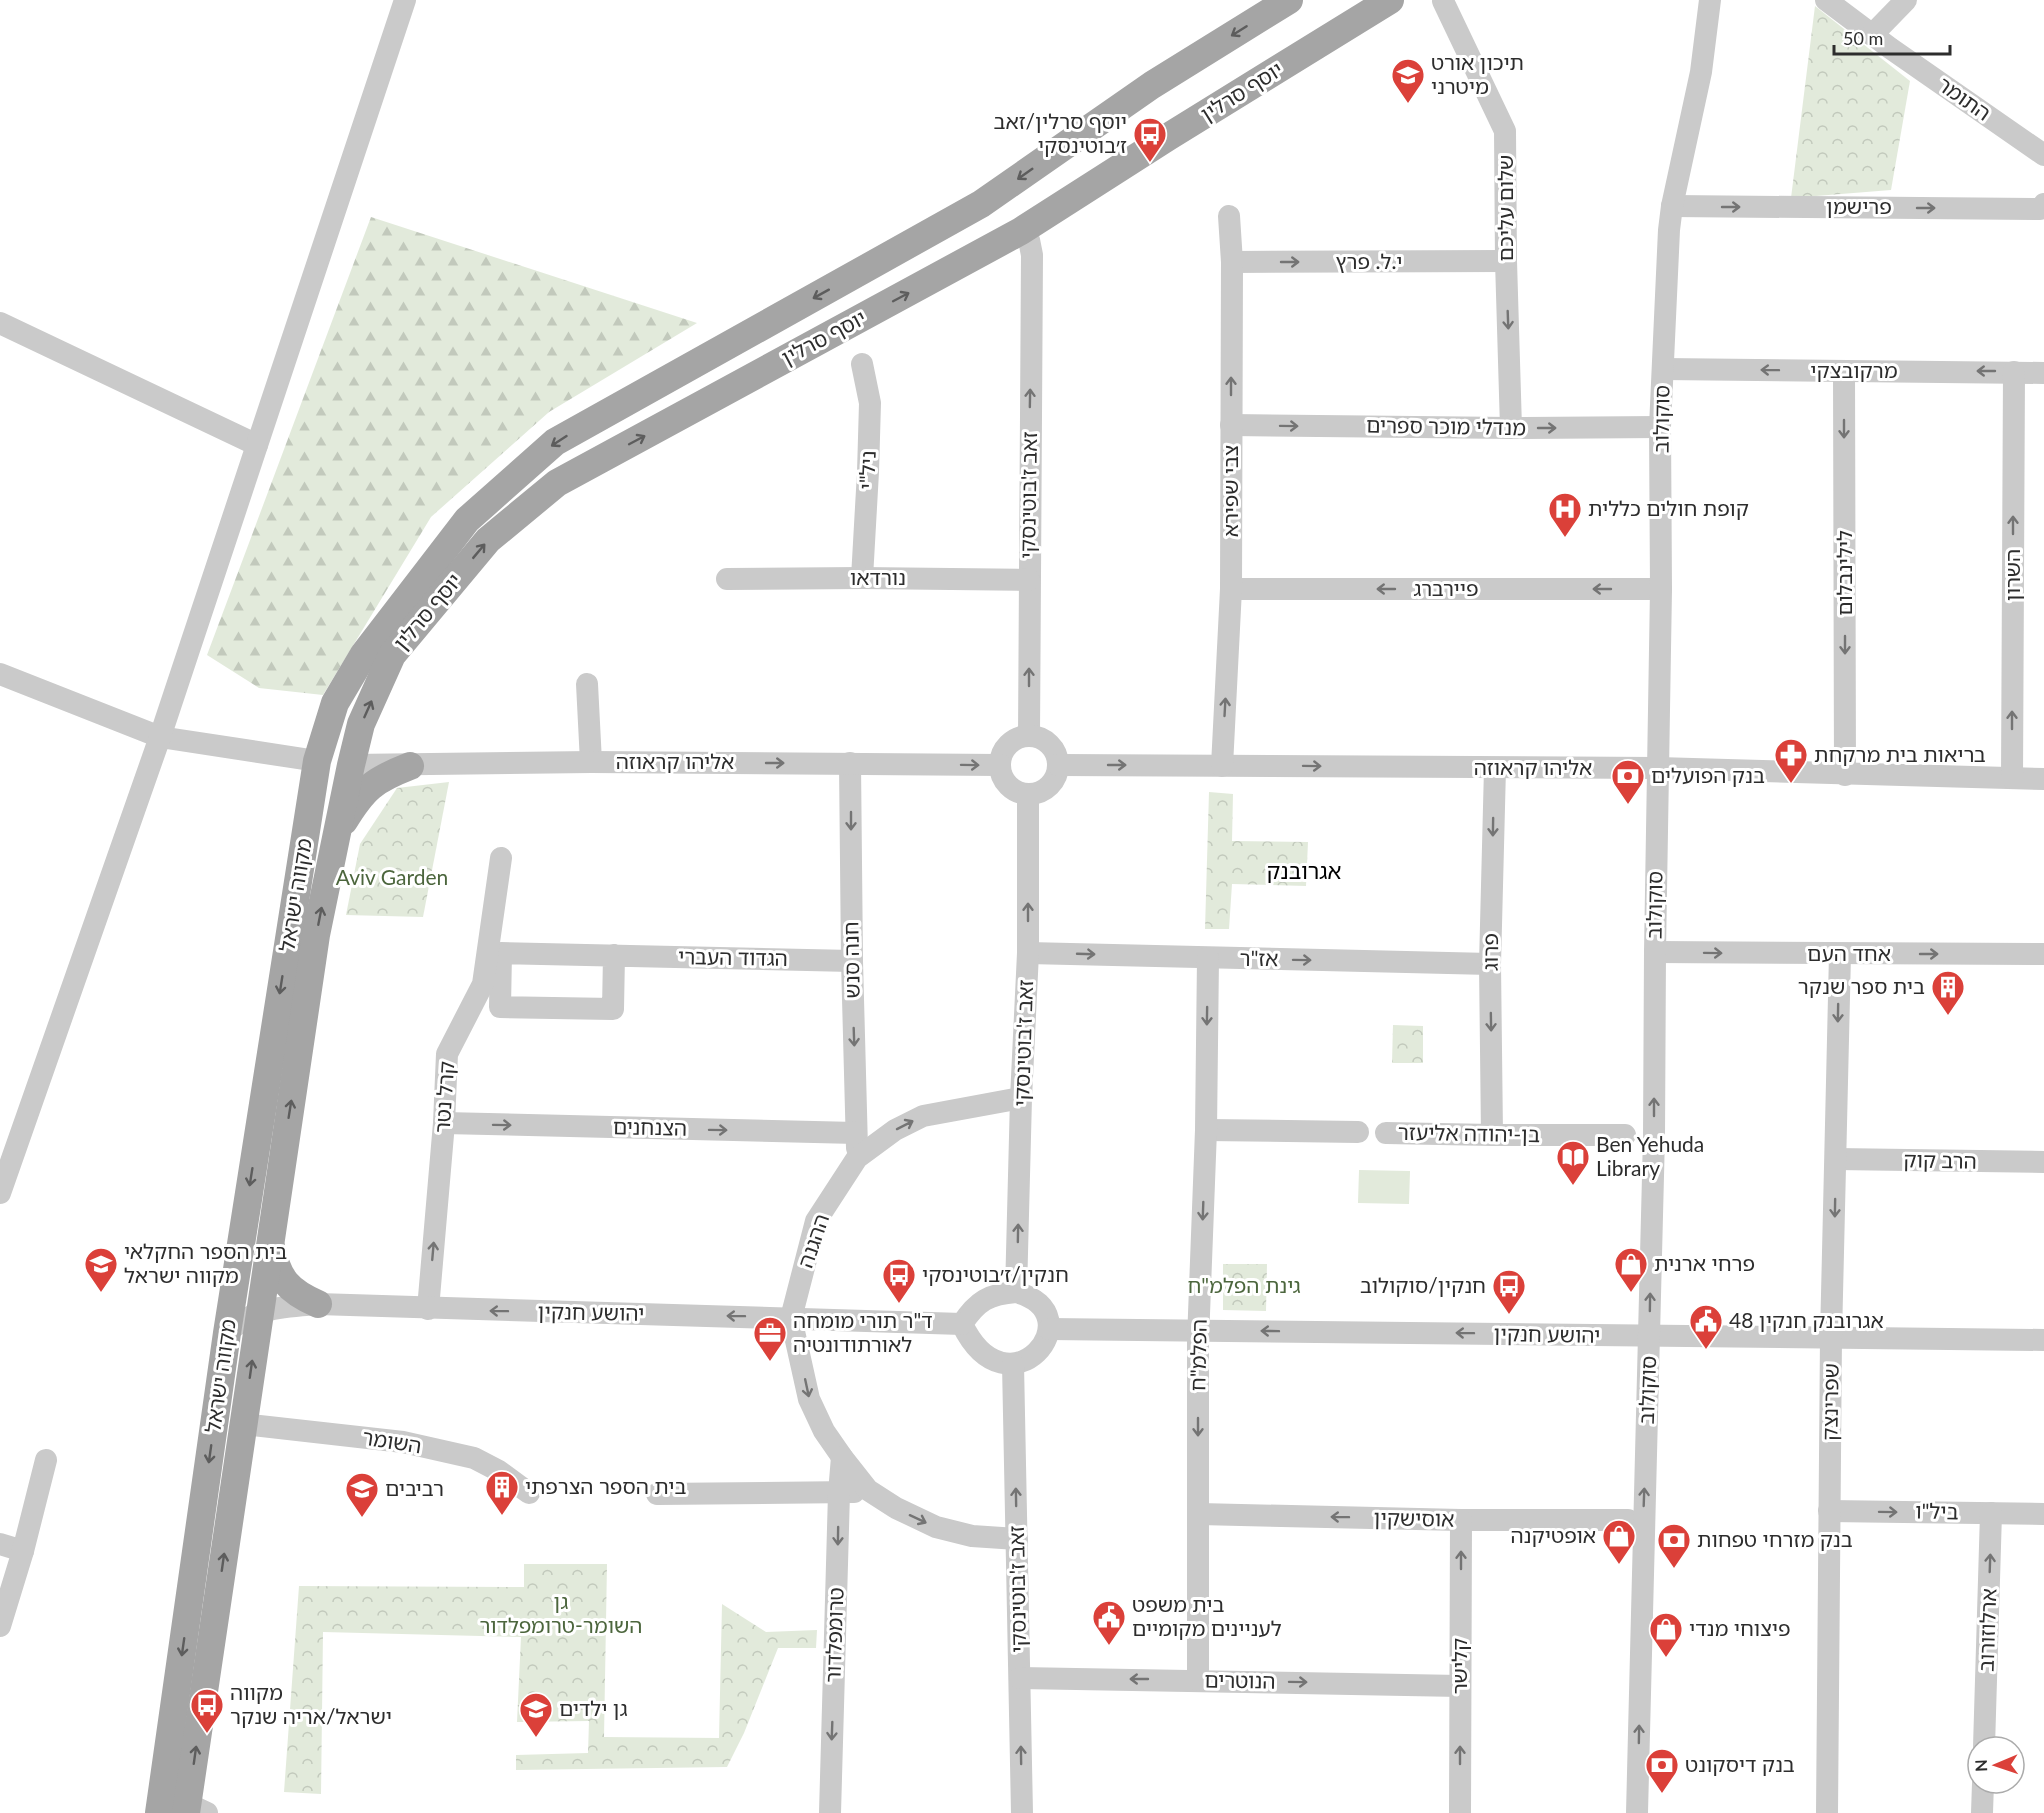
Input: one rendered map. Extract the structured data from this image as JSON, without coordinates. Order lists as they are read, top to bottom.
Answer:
{
  "streets": {
    "main road": ["יוסף סרלין", "מקווה ישראל"],
    "street": [
      "התומר",
      "פרישמן",
      "שלום עליכם",
      "י.ל. פרץ",
      "מרקובצקי",
      "סוקולוב",
      "מנדלי מוכר ספרים",
      "ניל\"י",
      "צבי שפירא",
      "זאב ז'בוטינסקי",
      "לילינבלום",
      "השרון",
      "נורדאו",
      "פיירברג",
      "אליהו קראוזה",
      "פרוג",
      "אחד העם",
      "הגדוד העברי",
      "אז\"ר",
      "חנה סנש",
      "קרל נטר",
      "הצנחנים",
      "בן-יהודה אליעזר",
      "הרב קוק",
      "ההגנה",
      "יהושע חנקין",
      "הפלמ\"ח",
      "שפרינצק",
      "השומר",
      "ביל\"ו",
      "אוסישקין",
      "ארלוזורוב",
      "טרומפלדור",
      "קלישר",
      "הנוטרים"
    ]
  },
  "crossings": [
    ["יוסף סרלין", "זאב ז'בוטינסקי"],
    ["יוסף סרלין", "אליהו קראוזה"],
    ["יוסף סרלין", "מקווה ישראל"],
    ["פרישמן", "סוקולוב"],
    ["שלום עליכם", "י.ל. פרץ"],
    ["שלום עליכם", "מנדלי מוכר ספרים"],
    ["י.ל. פרץ", "צבי שפירא"],
    ["מרקובצקי", "סוקולוב"],
    ["מרקובצקי", "לילינבלום"],
    ["מרקובצקי", "השרון"],
    ["סוקולוב", "מנדלי מוכר ספרים"],
    ["סוקולוב", "פיירברג"],
    ["סוקולוב", "אליהו קראוזה"],
    ["סוקולוב", "אחד העם"],
    ["סוקולוב", "יהושע חנקין"],
    ["מנדלי מוכר ספרים", "צבי שפירא"],
    ["ניל\"י", "נורדאו"],
    ["צבי שפירא", "פיירברג"],
    ["צבי שפירא", "אליהו קראוזה"],
    ["זאב ז'בוטינסקי", "נורדאו"],
    ["זאב ז'בוטינסקי", "אליהו קראוזה"],
    ["זאב ז'בוטינסקי", "אז\"ר"],
    ["זאב ז'בוטינסקי", "ההגנה"],
    ["זאב ז'בוטינסקי", "יהושע חנקין"],
    ["זאב ז'בוטינסקי", "הנוטרים"],
    ["לילינבלום", "אליהו קראוזה"],
    ["השרון", "אליהו קראוזה"],
    ["אליהו קראוזה", "מקווה ישראל"],
    ["אליהו קראוזה", "פרוג"],
    ["אליהו קראוזה", "חנה סנש"],
    ["מקווה ישראל", "יהושע חנקין"],
    ["מקווה ישראל", "השומר"],
    ["פרוג", "אז\"ר"],
    ["פרוג", "בן-יהודה אליעזר"],
    ["אחד העם", "שפרינצק"],
    ["הגדוד העברי", "חנה סנש"],
    ["אז\"ר", "הפלמ\"ח"],
    ["חנה סנש", "הצנחנים"],
    ["חנה סנש", "ההגנה"],
    ["קרל נטר", "הצנחנים"],
    ["קרל נטר", "יהושע חנקין"],
    ["הרב קוק", "שפרינצק"],
    ["ההגנה", "יהושע חנקין"],
    ["ההגנה", "טרומפלדור"],
    ["יהושע חנקין", "הפלמ\"ח"],
    ["יהושע חנקין", "שפרינצק"],
    ["הפלמ\"ח", "אוסישקין"],
    ["הפלמ\"ח", "הנוטרים"],
    ["שפרינצק", "ביל\"ו"],
    ["ביל\"ו", "ארלוזורוב"],
    ["אוסישקין", "קלישר"],
    ["קלישר", "הנוטרים"]
  ],
  "one_way": [
    "פרישמן",
    "שלום עליכם",
    "י.ל. פרץ",
    "מרקובצקי",
    "סוקולוב",
    "מנדלי מוכר ספרים",
    "צבי שפירא",
    "זאב ז'בוטינסקי",
    "לילינבלום",
    "השרון",
    "פיירברג",
    "אליהו קראוזה",
    "פרוג",
    "אחד העם",
    "חנה סנש",
    "קרל נטר",
    "הצנחנים",
    "הפלמ\"ח",
    "שפרינצק",
    "ביל\"ו",
    "אוסישקין",
    "ארלוזורוב",
    "טרומפלדור",
    "קלישר"
  ],
  "districts": ["אגרובנק"],
  "parks": ["Aviv Garden", "גינת הפלמ\"ח", "גן השומר-טרומפלדור"],
  "places": {
    "school or university": [
      "תיכון אורט מיטרני",
      "בית הספר החקלאי מקווה ישראל",
      "רביבים",
      "גן ילדים"
    ],
    "bus stop": [
      "יוסף סרלין/זאב ז׳בוטינסקי",
      "חנקין/ז׳בוטינסקי",
      "חנקין/סוקולוב",
      "מקווה ישראל/אריה שנקר"
    ],
    "hospital": ["קופת חולים כללית"],
    "pharmacy": ["בריאות בית מרקחת"],
    "bank": ["בנק הפועלים", "בנק מזרחי טפחות", "בנק דיסקונט"],
    "building": ["בית ספר שנקר", "בית הספר הצרפתי"],
    "library": ["Ben Yehuda Library"],
    "shop": ["פרחי ארנית", "אופטיקנה", "פיצוחי מנדי"],
    "public building": ["אגרובנק חנקין 48", "בית משפט לעניינים מקומיים"],
    "office": ["ד\"ר תורי מומחה לאורתודונטיה"]
  },
  "scale_bar": "50 m",
  "north": "left"
}
